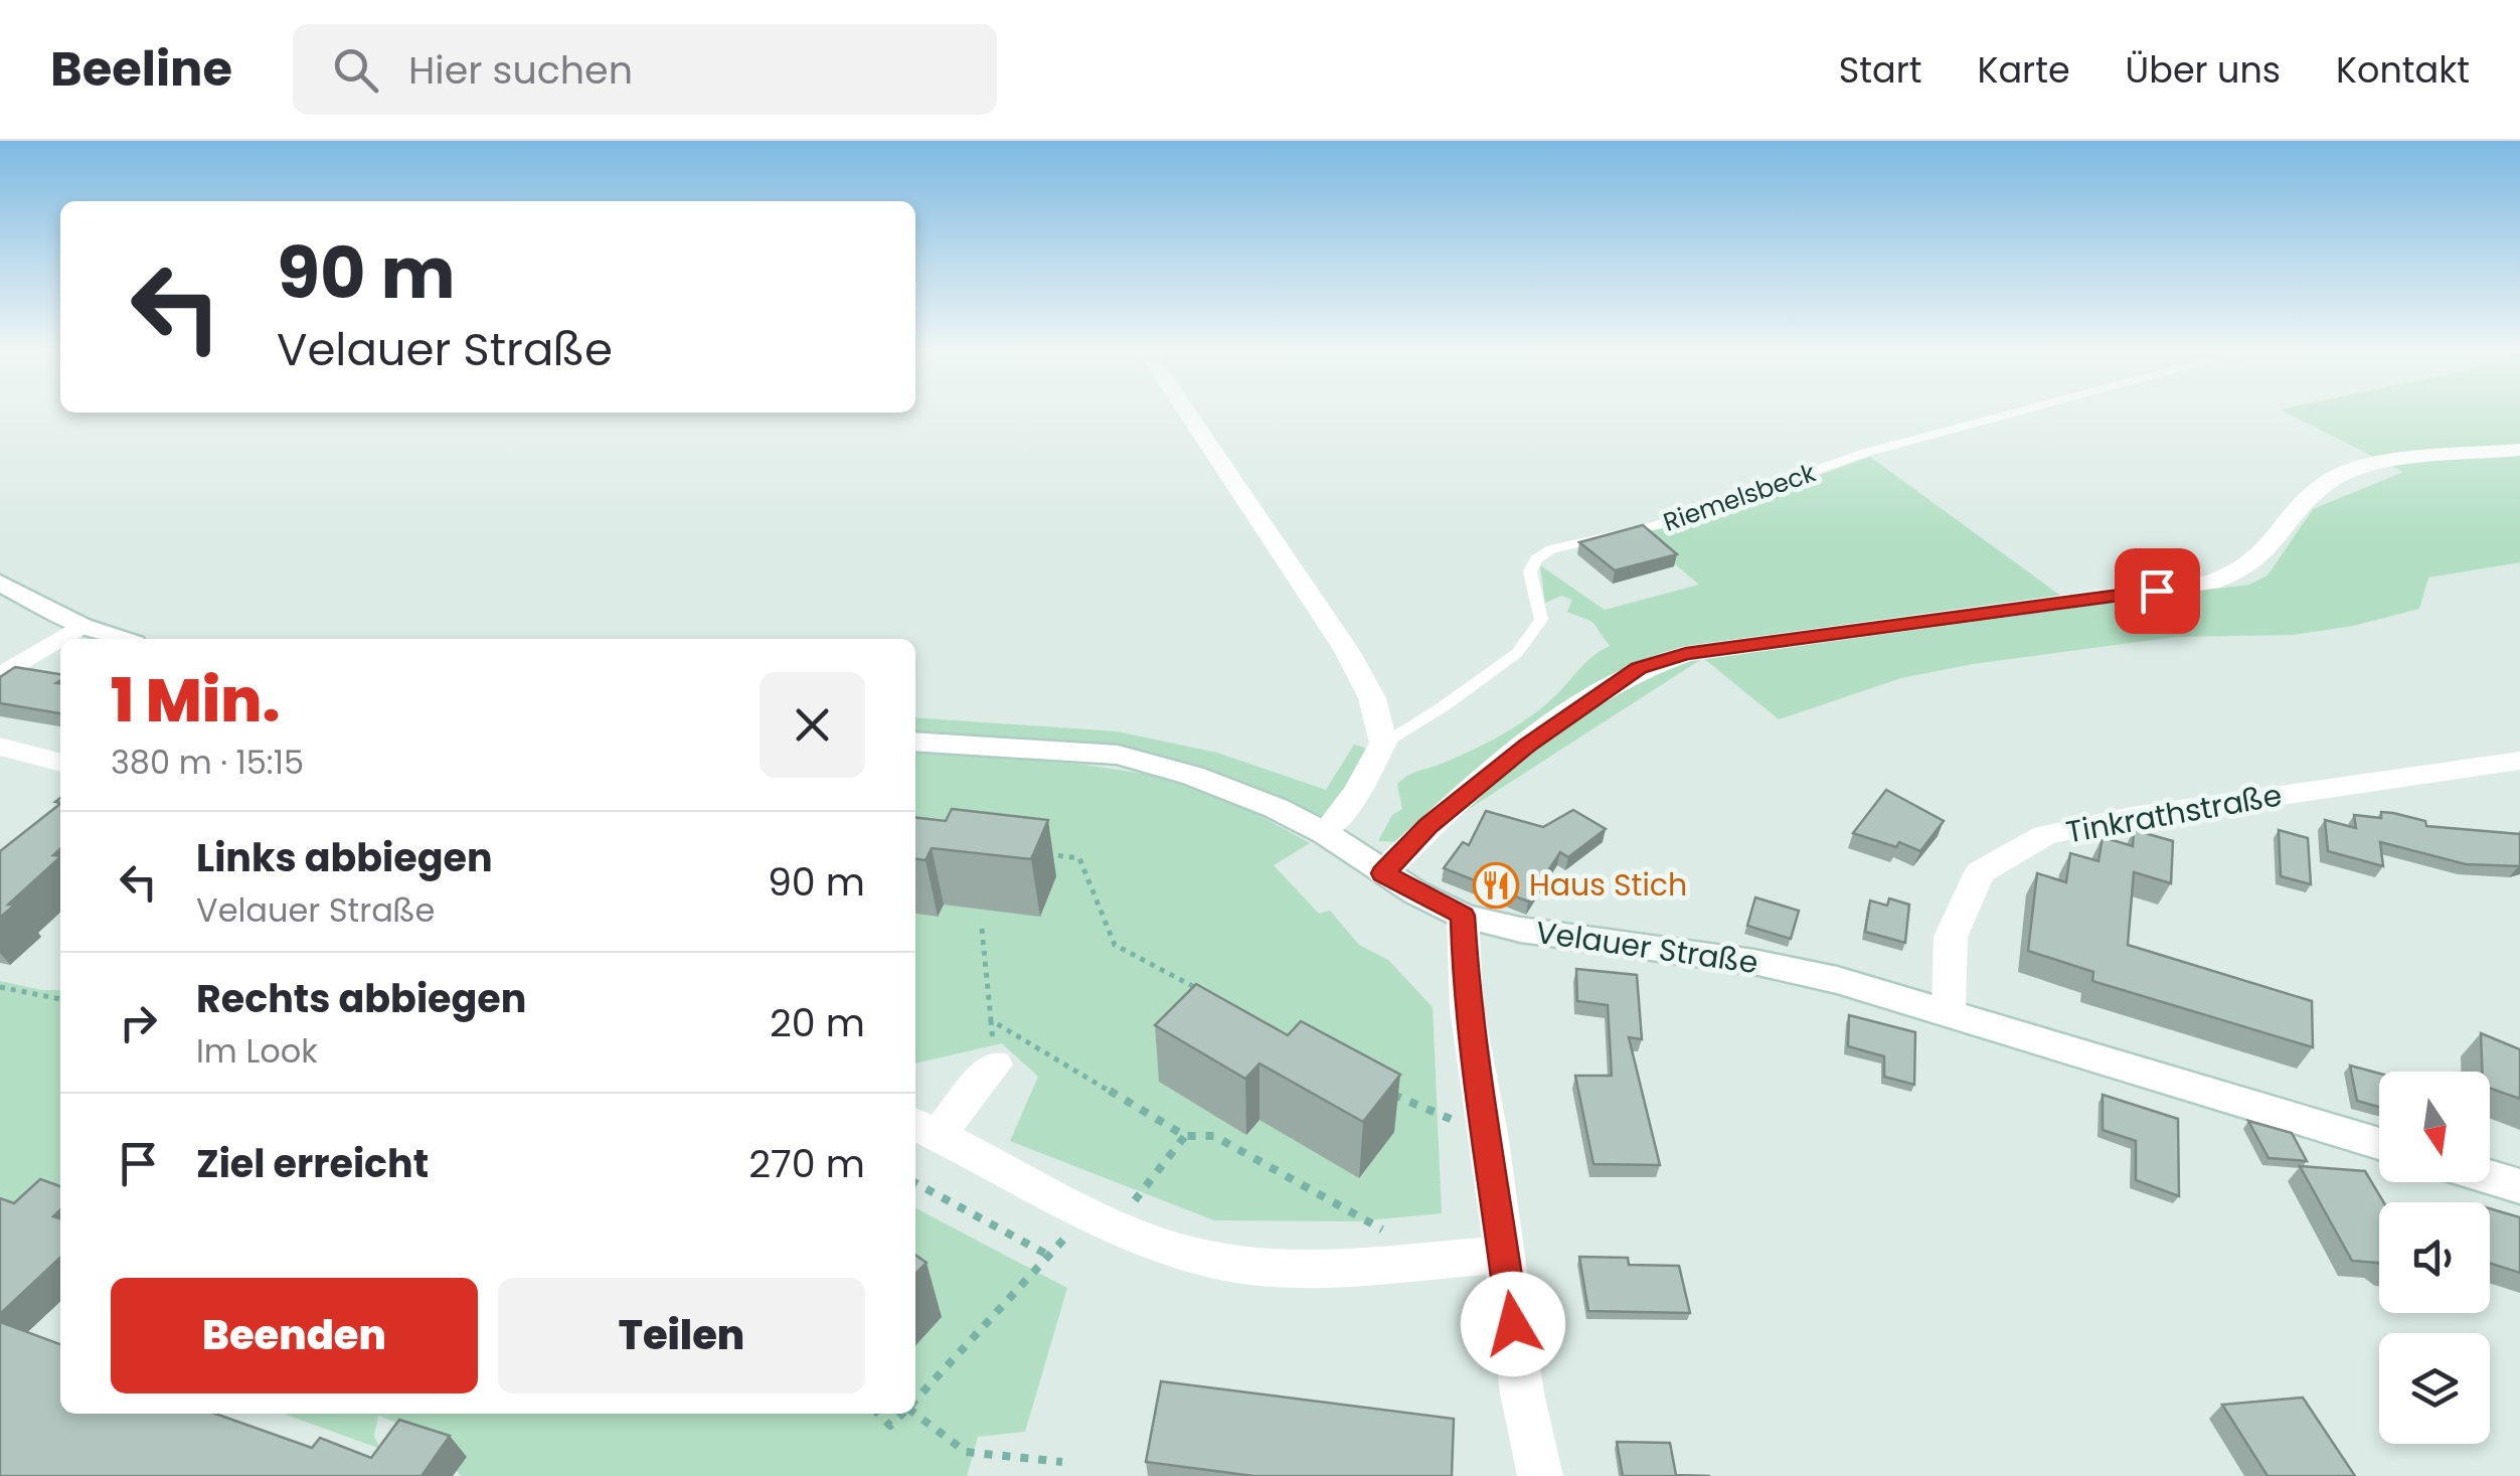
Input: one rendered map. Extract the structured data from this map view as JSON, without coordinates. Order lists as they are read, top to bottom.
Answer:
{
  "streets": {
    "street": ["Tinkrathstraße", "Velauer Straße"],
    "lane": ["Riemelsbeck"]
  },
  "crossings": [
    ["Tinkrathstraße", "Velauer Straße"]
  ],
  "places": {
    "restaurant": ["Haus Stich"]
  },
  "north": "bottom",
  "page": {
    "header": "Beeline",
    "search": "Hier suchen",
    "nav": [
      "Start",
      "Karte",
      "Über uns",
      "Kontakt"
    ],
    "turn": ["90 m", "Velauer Straße"],
    "heading": ["1 Min.", "380 m · 15:15"],
    "list": [
      {
        "name": "Links abbiegen",
        "note": "Velauer Straße",
        "value": "90 m"
      },
      {
        "name": "Rechts abbiegen",
        "note": "Im Look",
        "value": "20 m"
      },
      {
        "name": "Ziel erreicht",
        "value": "270 m"
      }
    ],
    "buttons": ["Beenden", "Teilen"]
  }
}
